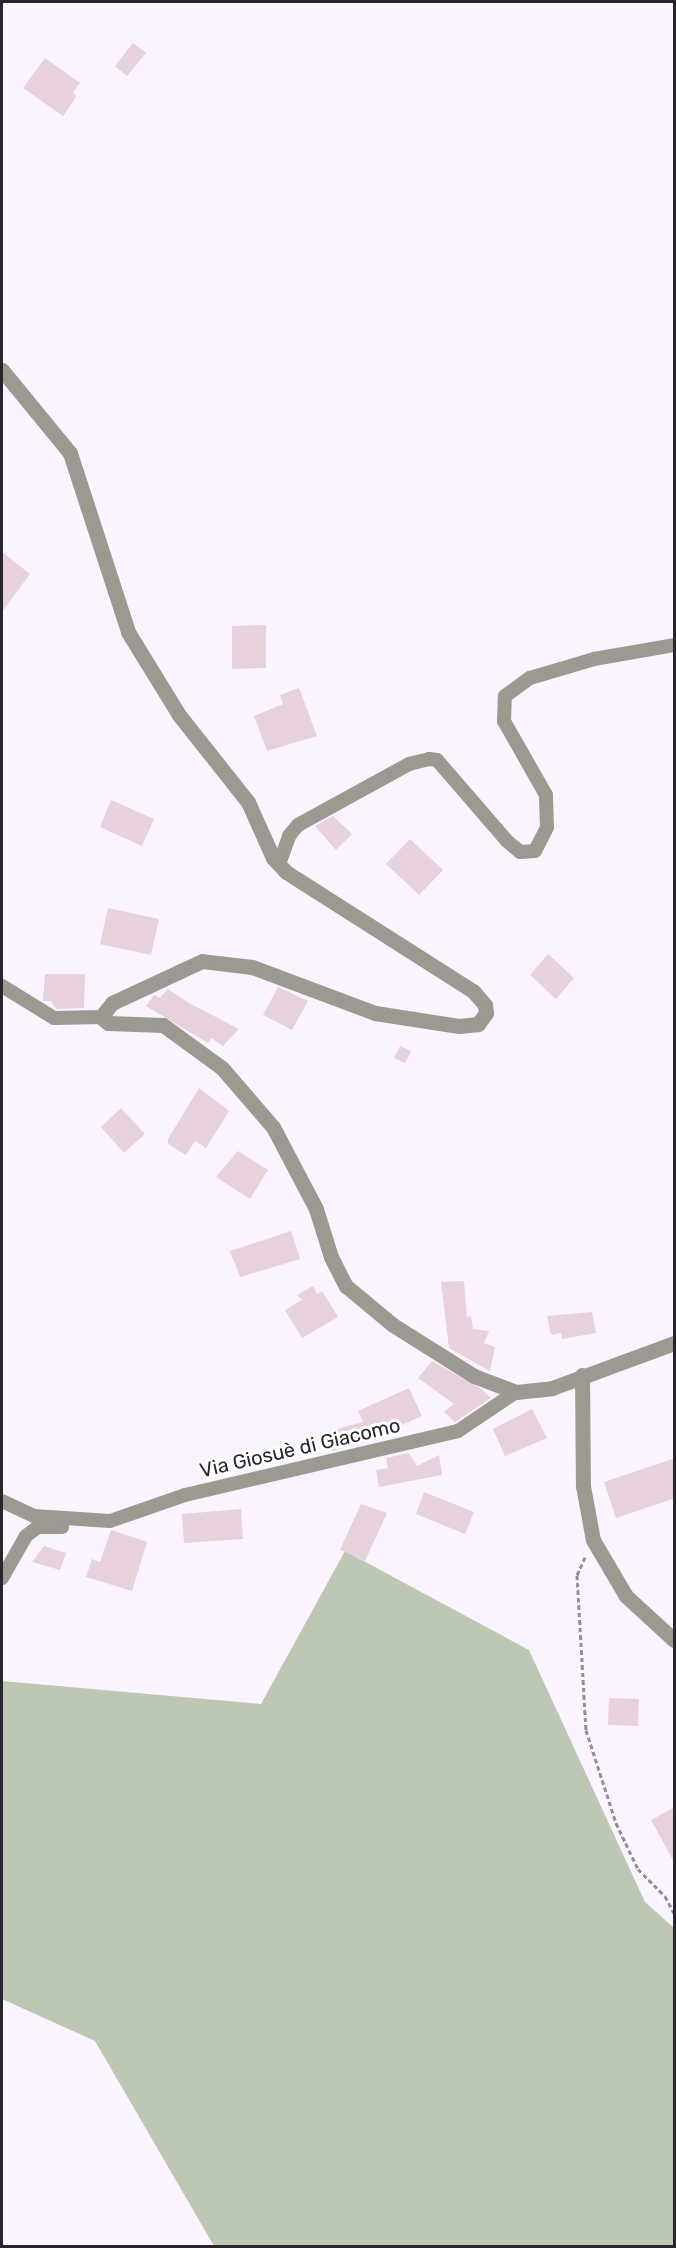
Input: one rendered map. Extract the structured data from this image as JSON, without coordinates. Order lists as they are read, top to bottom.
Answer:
{
  "streets": {
    "street": ["Via Giosuè di Giacomo"]
  }
}
